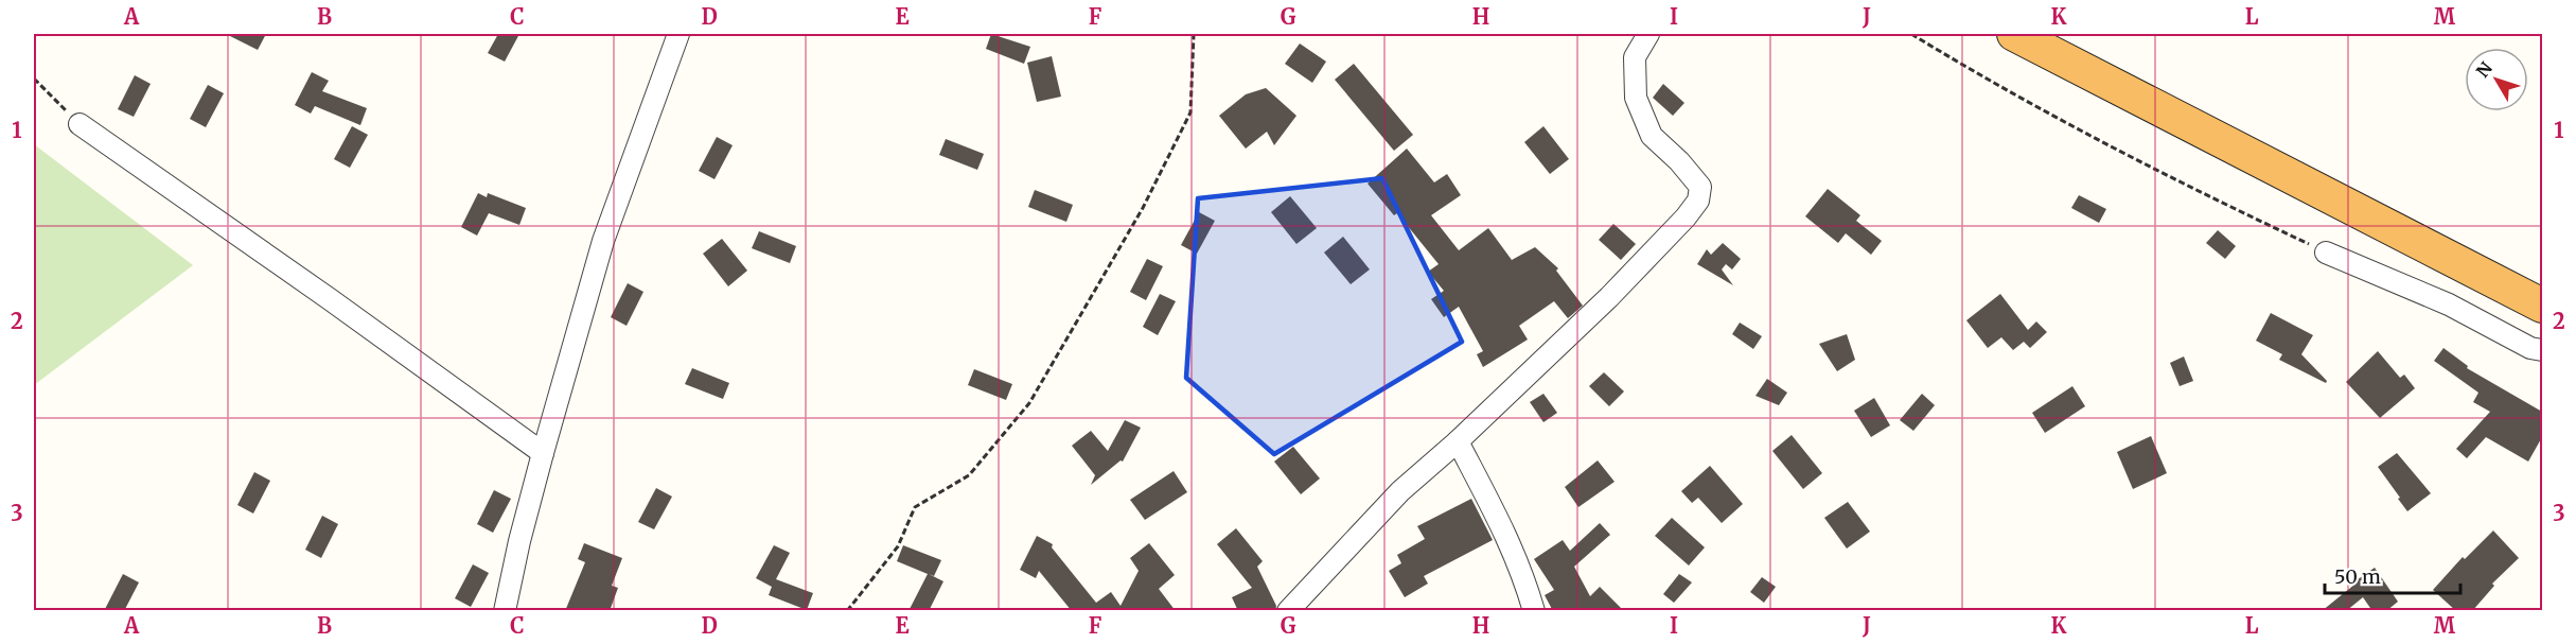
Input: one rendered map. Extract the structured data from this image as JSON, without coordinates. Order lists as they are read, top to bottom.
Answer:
{
  "scale_bar": "50 m",
  "north": "top left",
  "grid": {
    "columns": [
      "A",
      "B",
      "C",
      "D",
      "E",
      "F",
      "G",
      "H",
      "I",
      "J",
      "K",
      "L",
      "M"
    ],
    "rows": ["1", "2", "3"]
  }
}
